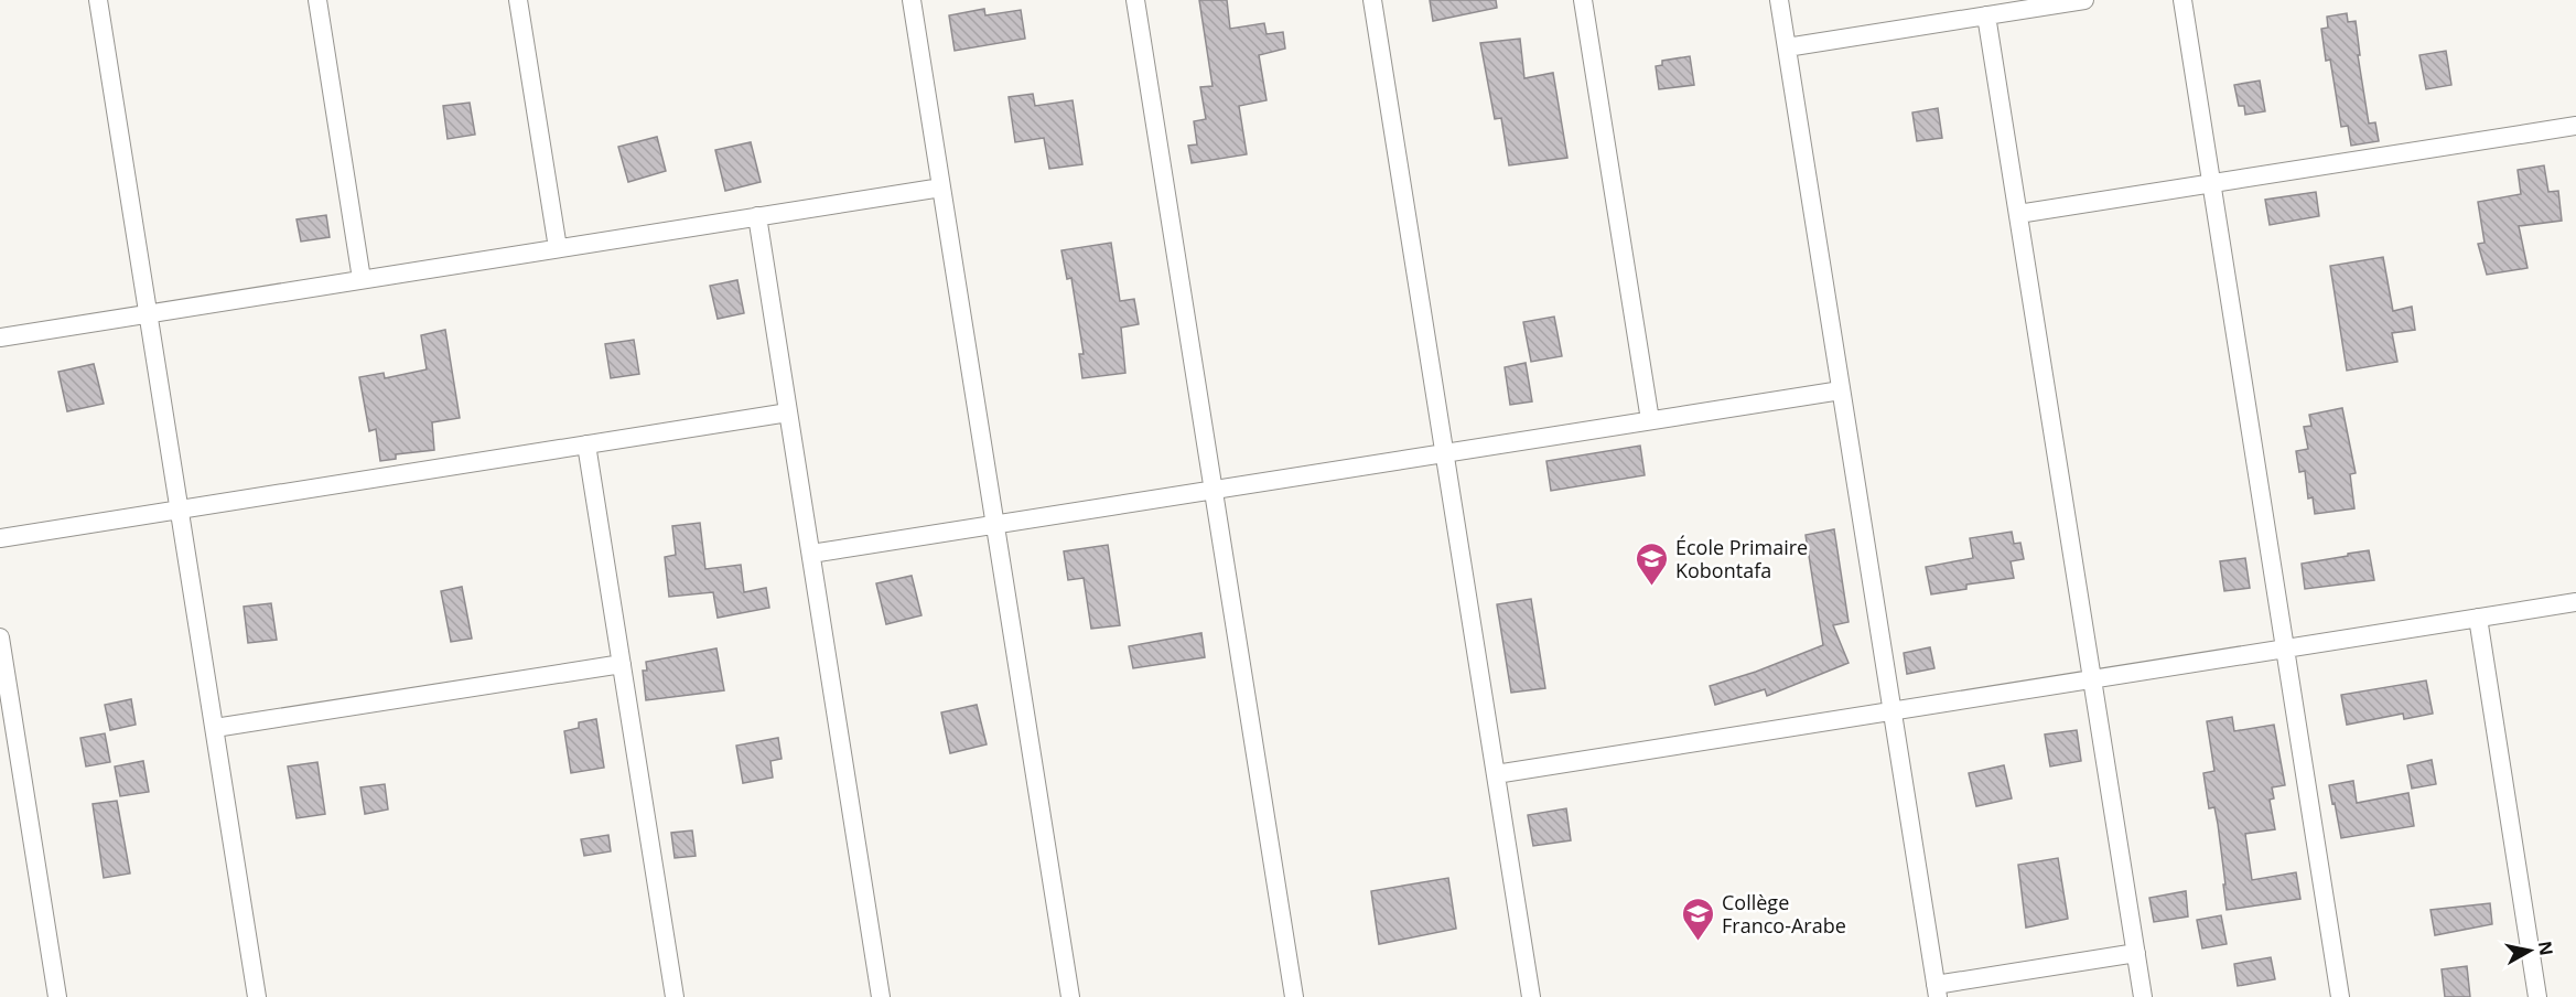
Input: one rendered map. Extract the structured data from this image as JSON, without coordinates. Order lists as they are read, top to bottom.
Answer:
{
  "places": {
    "school or university": ["École Primaire Kobontafa", "Collège Franco-Arabe"]
  },
  "north": "right"
}
